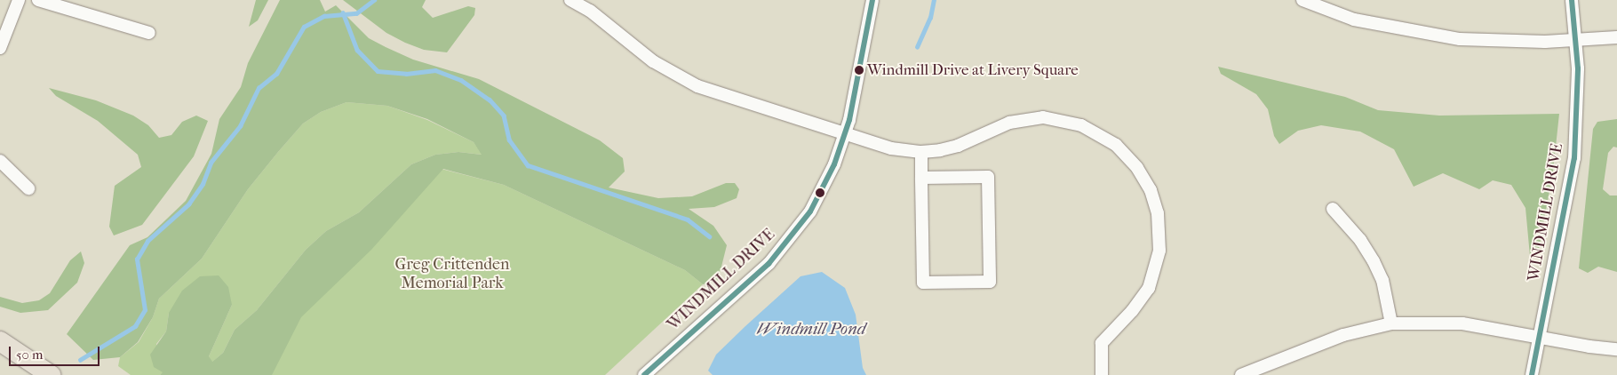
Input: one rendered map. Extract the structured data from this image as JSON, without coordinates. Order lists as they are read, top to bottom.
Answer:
{
  "streets": {
    "street": ["WINDMILL DRIVE"]
  },
  "water": ["Windmill Pond"],
  "parks": ["Greg Crittenden Memorial Park"],
  "places": ["Windmill Drive at Livery Square"],
  "scale_bar": "50 m"
}
